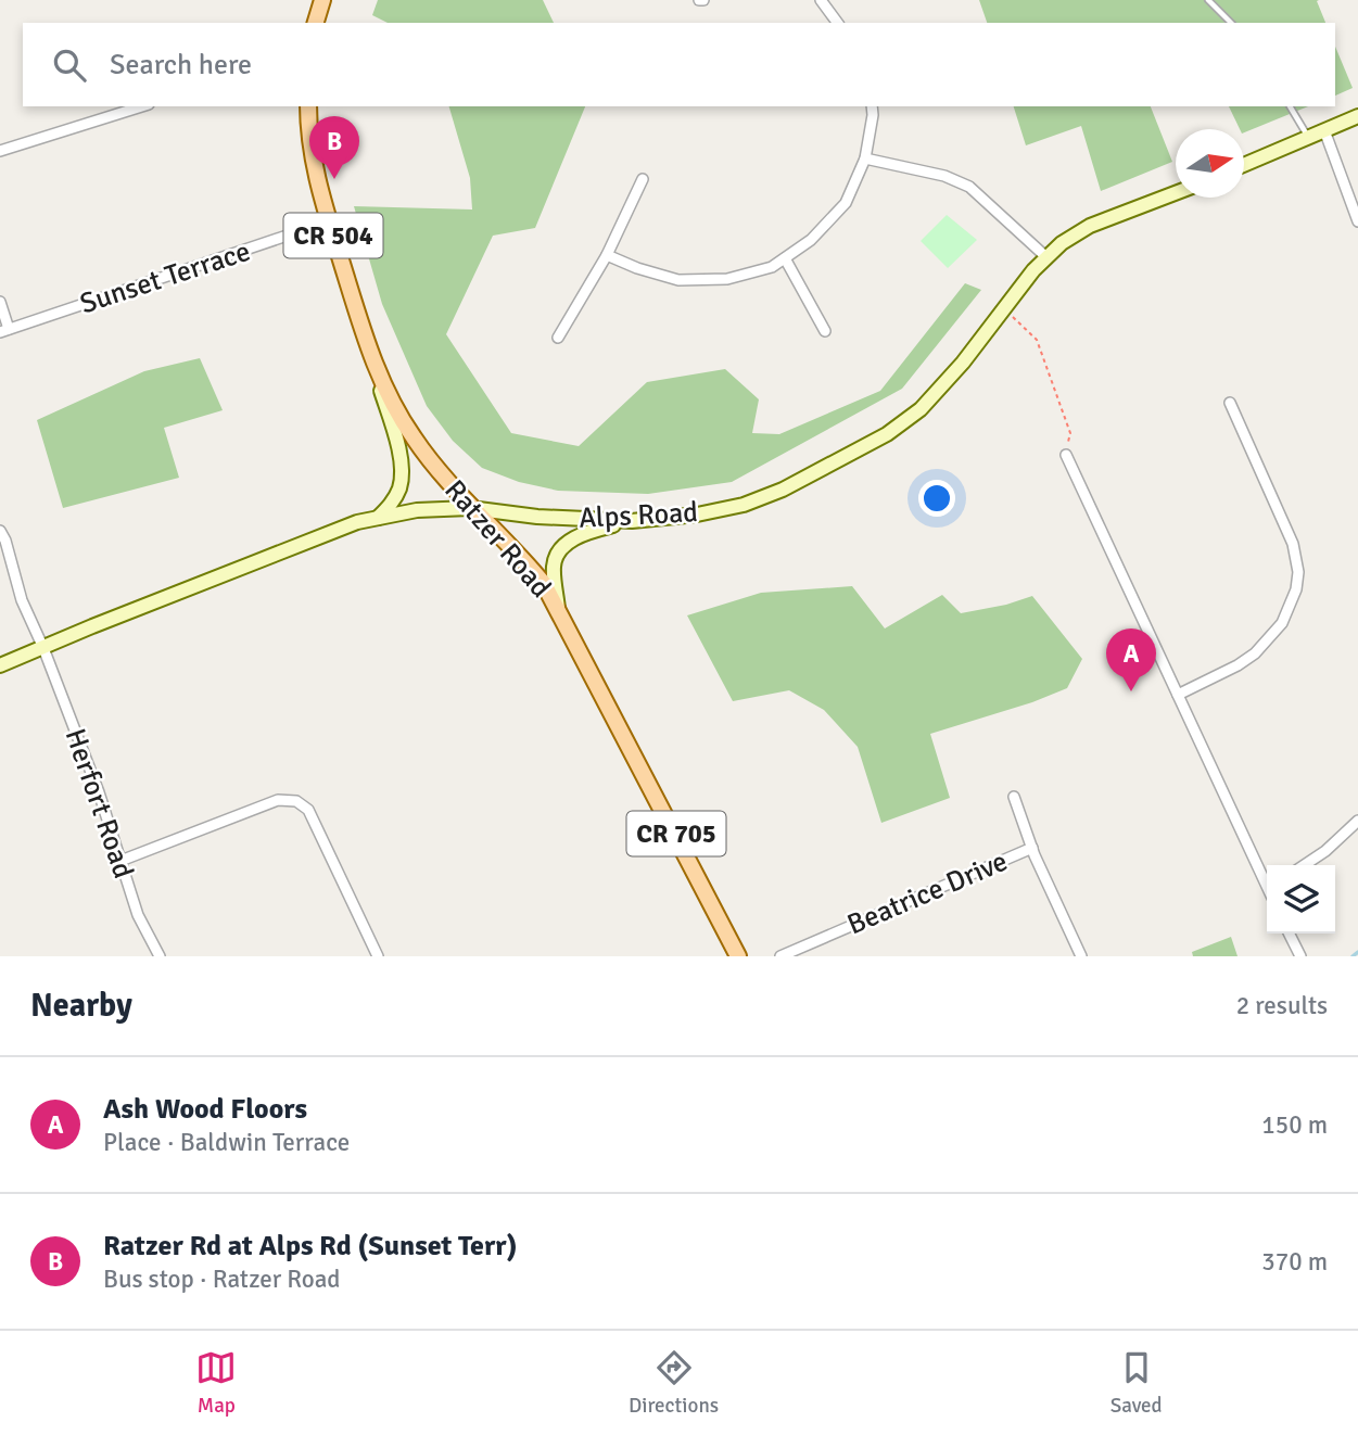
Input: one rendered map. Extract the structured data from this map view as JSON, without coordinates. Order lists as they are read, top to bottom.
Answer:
{
  "streets": {
    "main road": [
      "CR 504",
      "Alps Road",
      "Ratzer Road",
      "CR 705"
    ],
    "street": ["Sunset Terrace", "Herfort Road", "Beatrice Drive"]
  },
  "crossings": [
    ["Sunset Terrace", "Ratzer Road"],
    ["Alps Road", "Ratzer Road"],
    ["Alps Road", "Herfort Road"]
  ],
  "north": "right",
  "page": {
    "search": "Search here",
    "pins": ["B", "A"],
    "heading": ["Nearby", "2 results"],
    "list": [
      {
        "mark": "A",
        "name": "Ash Wood Floors",
        "note": "Place · Baldwin Terrace",
        "value": "150 m"
      },
      {
        "mark": "B",
        "name": "Ratzer Rd at Alps Rd (Sunset Terr)",
        "note": "Bus stop · Ratzer Road",
        "value": "370 m"
      }
    ],
    "nav": ["Map", "Directions", "Saved"]
  }
}
